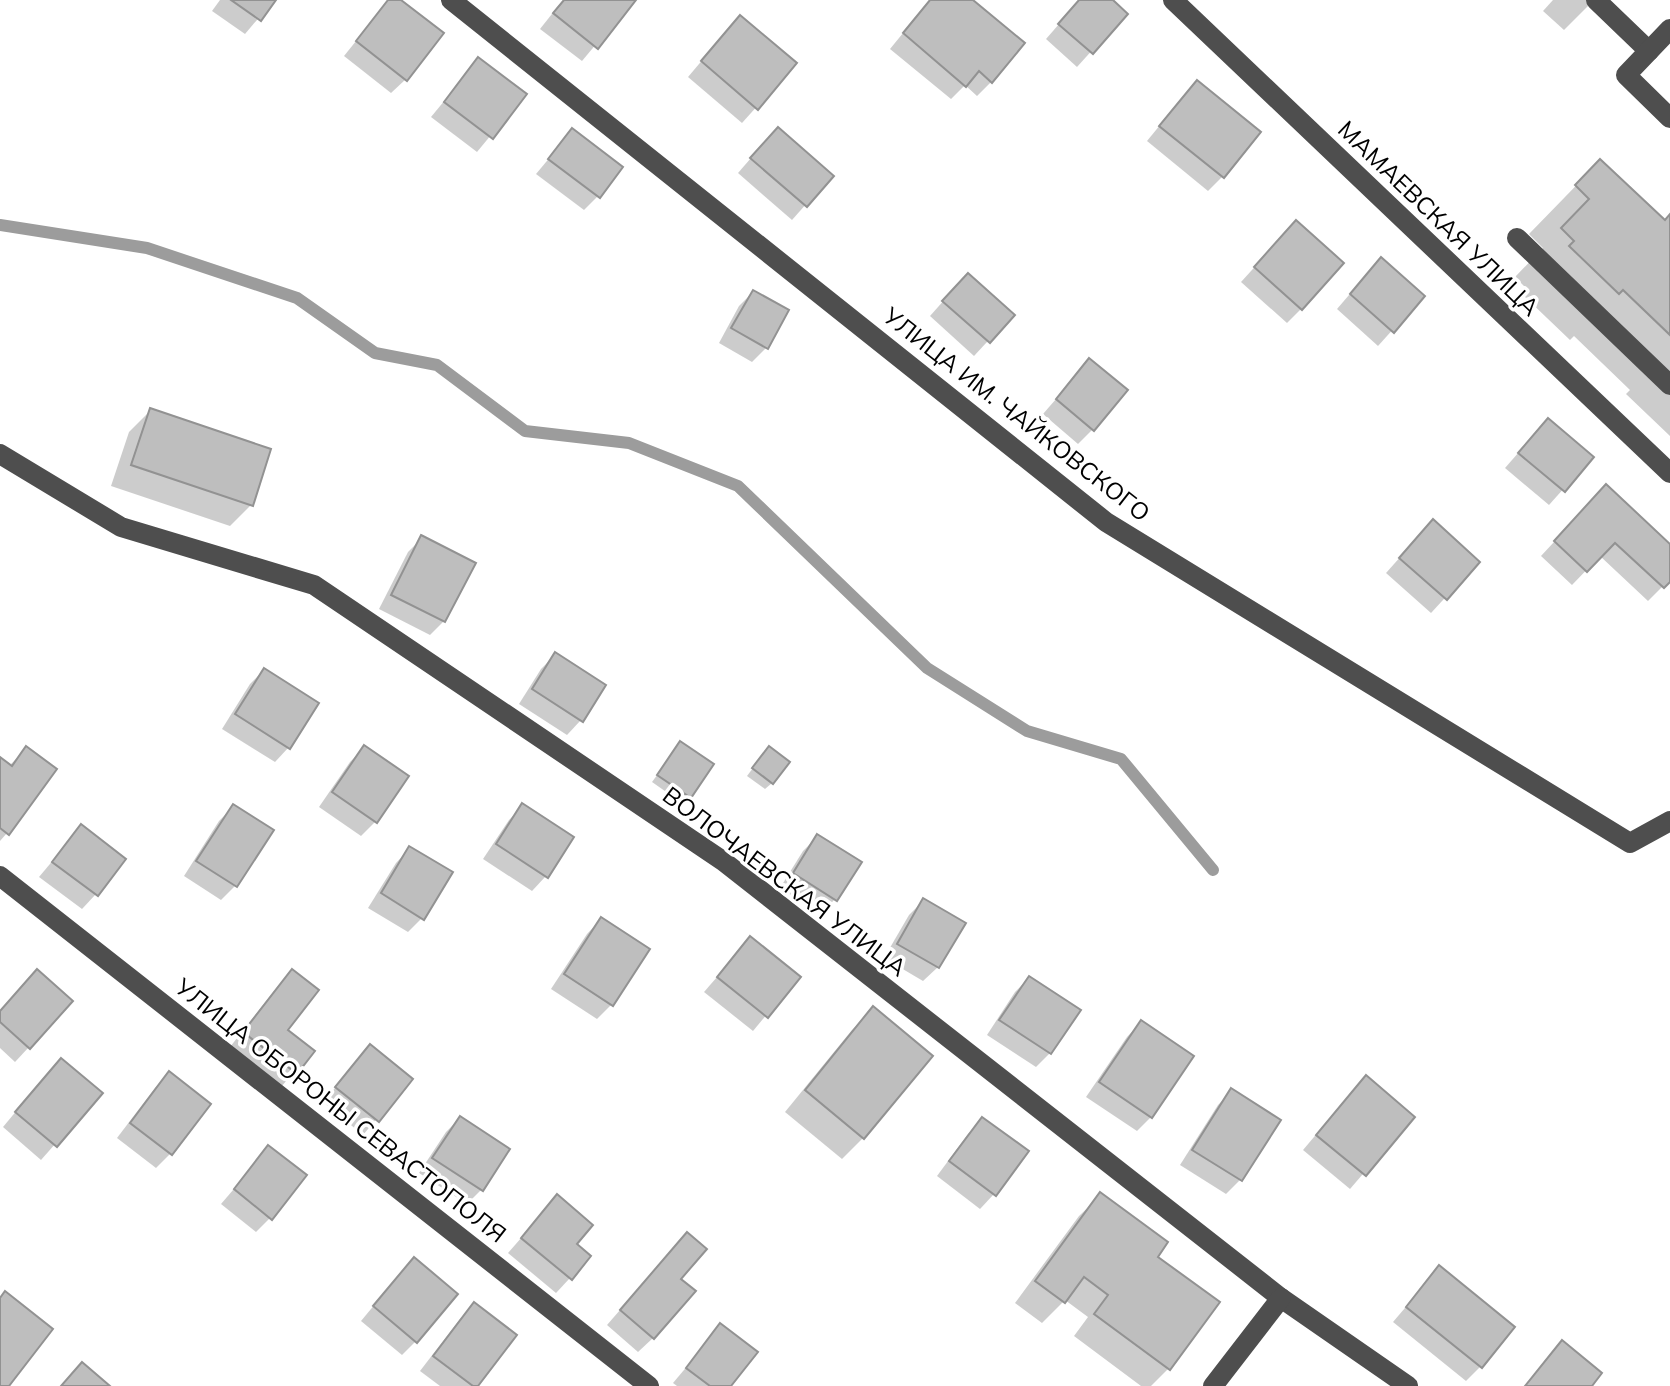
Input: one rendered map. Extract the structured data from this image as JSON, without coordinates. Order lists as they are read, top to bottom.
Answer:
{
  "streets": {
    "street": [
      "МАМАЕВСКАЯ УЛИЦА",
      "УЛИЦА ИМ. ЧАЙКОВСКОГО",
      "ВОЛОЧАЕВСКАЯ УЛИЦА",
      "УЛИЦА ОБОРОНЫ СЕВАСТОПОЛЯ"
    ]
  }
}
